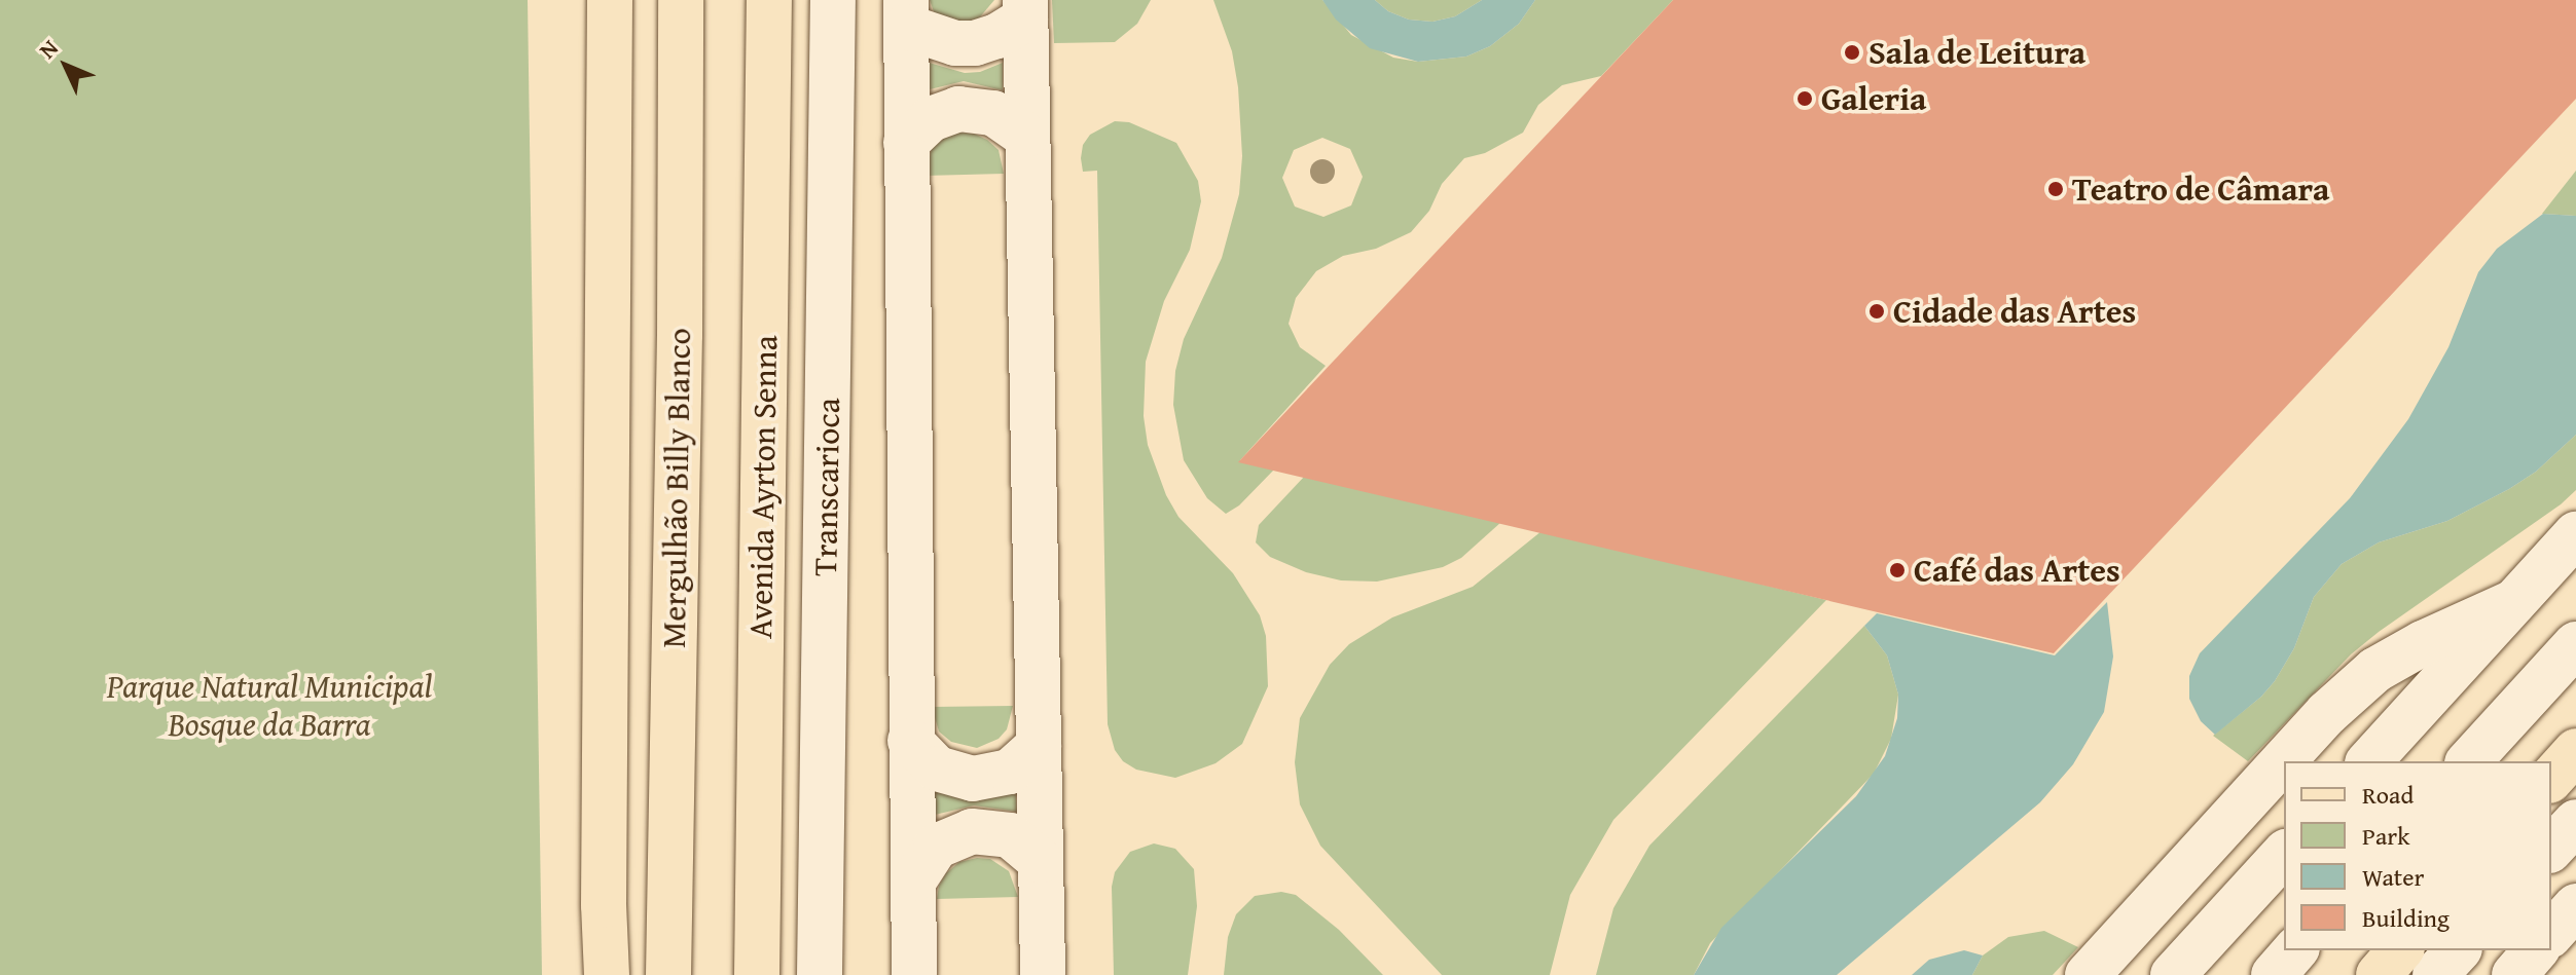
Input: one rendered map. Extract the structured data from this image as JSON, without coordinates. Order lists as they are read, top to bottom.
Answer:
{
  "streets": {
    "main road": ["Avenida Ayrton Senna", "Mergulhão Billy Blanco"],
    "lane": ["Transcarioca"]
  },
  "parks": ["Parque Natural Municipal Bosque da Barra"],
  "places": [
    "Sala de Leitura",
    "Galeria",
    "Teatro de Câmara",
    "Cidade das Artes",
    "Café das Artes"
  ],
  "legend": [
    "Road",
    "Park",
    "Water",
    "Building"
  ],
  "north": "top left"
}
